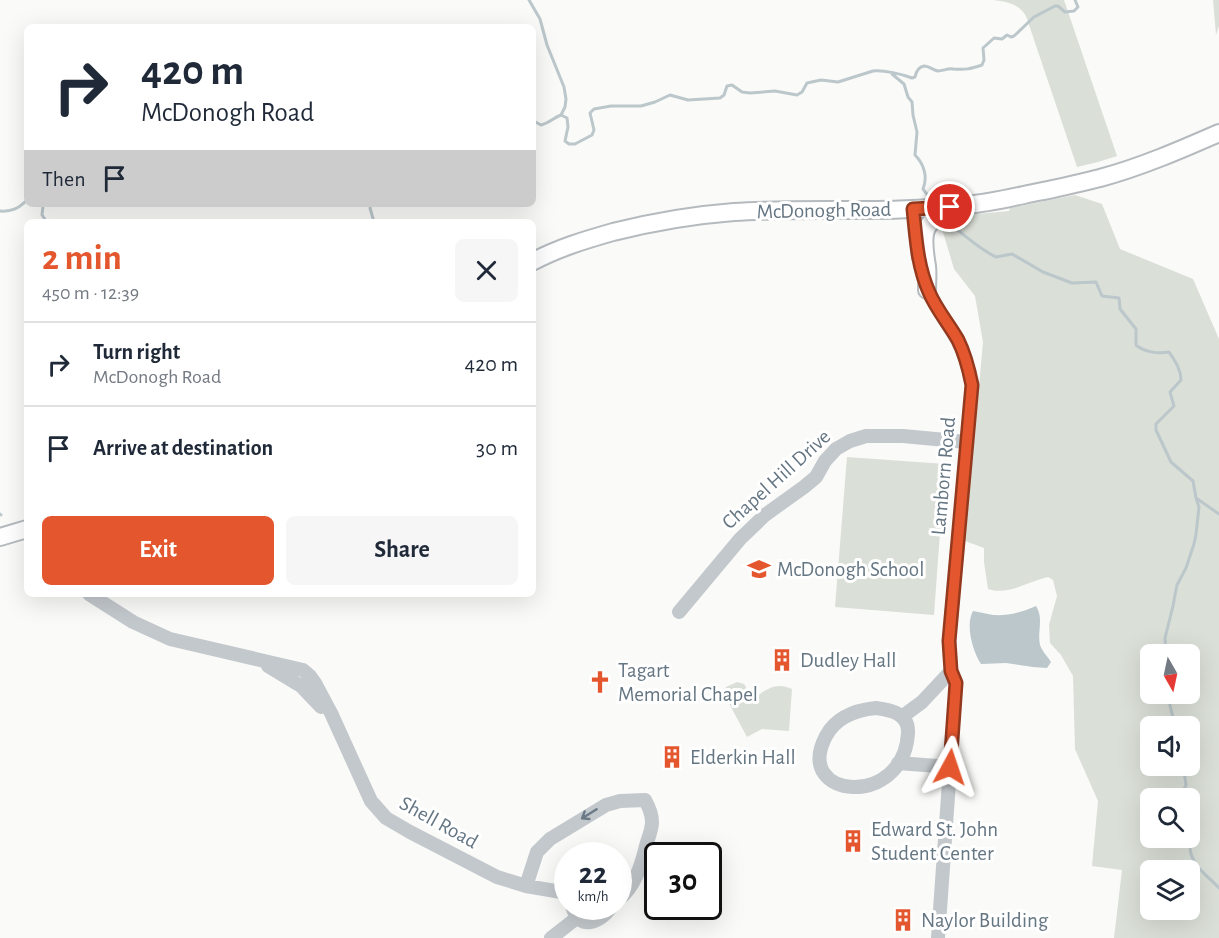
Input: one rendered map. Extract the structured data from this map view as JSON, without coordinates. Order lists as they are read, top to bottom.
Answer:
{
  "streets": {
    "main road": ["McDonogh Road"],
    "street": ["Lamborn Road", "Chapel Hill Drive", "Shell Road"]
  },
  "crossings": [
    ["McDonogh Road", "Lamborn Road"],
    ["Lamborn Road", "Chapel Hill Drive"]
  ],
  "places": {
    "school or university": ["McDonogh School"],
    "building": [
      "Dudley Hall",
      "Elderkin Hall",
      "Edward St. John Student Center",
      "Naylor Building"
    ],
    "church": ["Tagart Memorial Chapel"]
  },
  "north": "bottom",
  "page": {
    "turn": ["420 m", "McDonogh Road"],
    "then": "Then",
    "heading": ["2 min", "450 m · 12:39"],
    "list": [
      {
        "name": "Turn right",
        "note": "McDonogh Road",
        "value": "420 m"
      },
      {
        "name": "Arrive at destination",
        "value": "30 m"
      }
    ],
    "buttons": ["Exit", "Share"],
    "speed": "22 km/h",
    "limit": "30"
  }
}
